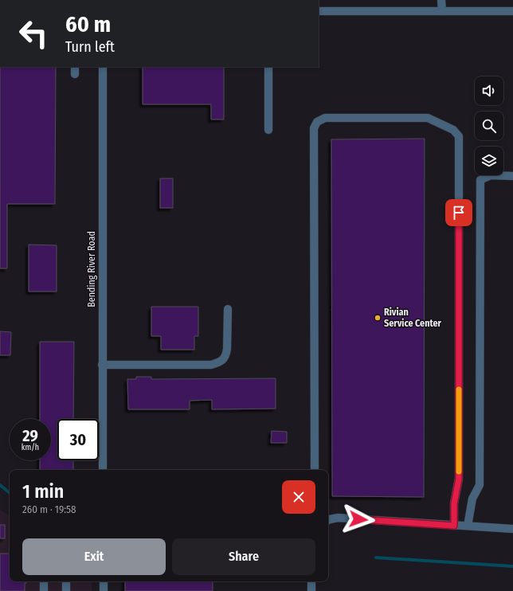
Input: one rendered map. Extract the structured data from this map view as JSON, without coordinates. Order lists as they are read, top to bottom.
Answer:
{
  "streets": {
    "street": ["Bending River Road"]
  },
  "places": ["Rivian Service Center"],
  "page": {
    "turn": ["60 m", "Turn left"],
    "speed": "29 km/h",
    "limit": "30",
    "heading": ["1 min", "260 m · 19:58"],
    "buttons": ["Exit", "Share"]
  }
}
